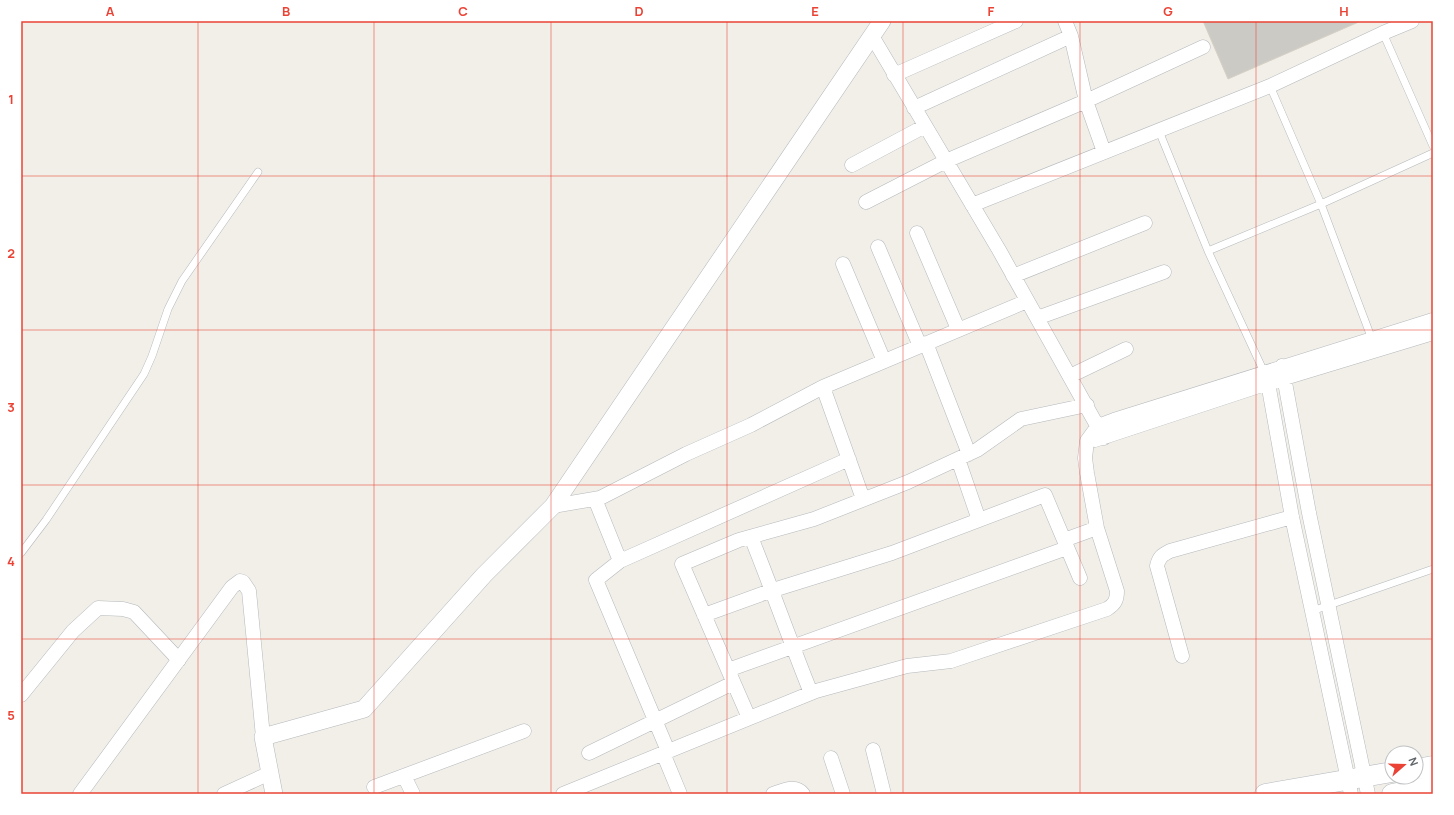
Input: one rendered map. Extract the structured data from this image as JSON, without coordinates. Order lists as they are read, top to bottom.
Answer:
{
  "north": "right",
  "grid": {
    "columns": [
      "A",
      "B",
      "C",
      "D",
      "E",
      "F",
      "G",
      "H"
    ],
    "rows": [
      "1",
      "2",
      "3",
      "4",
      "5"
    ]
  }
}
